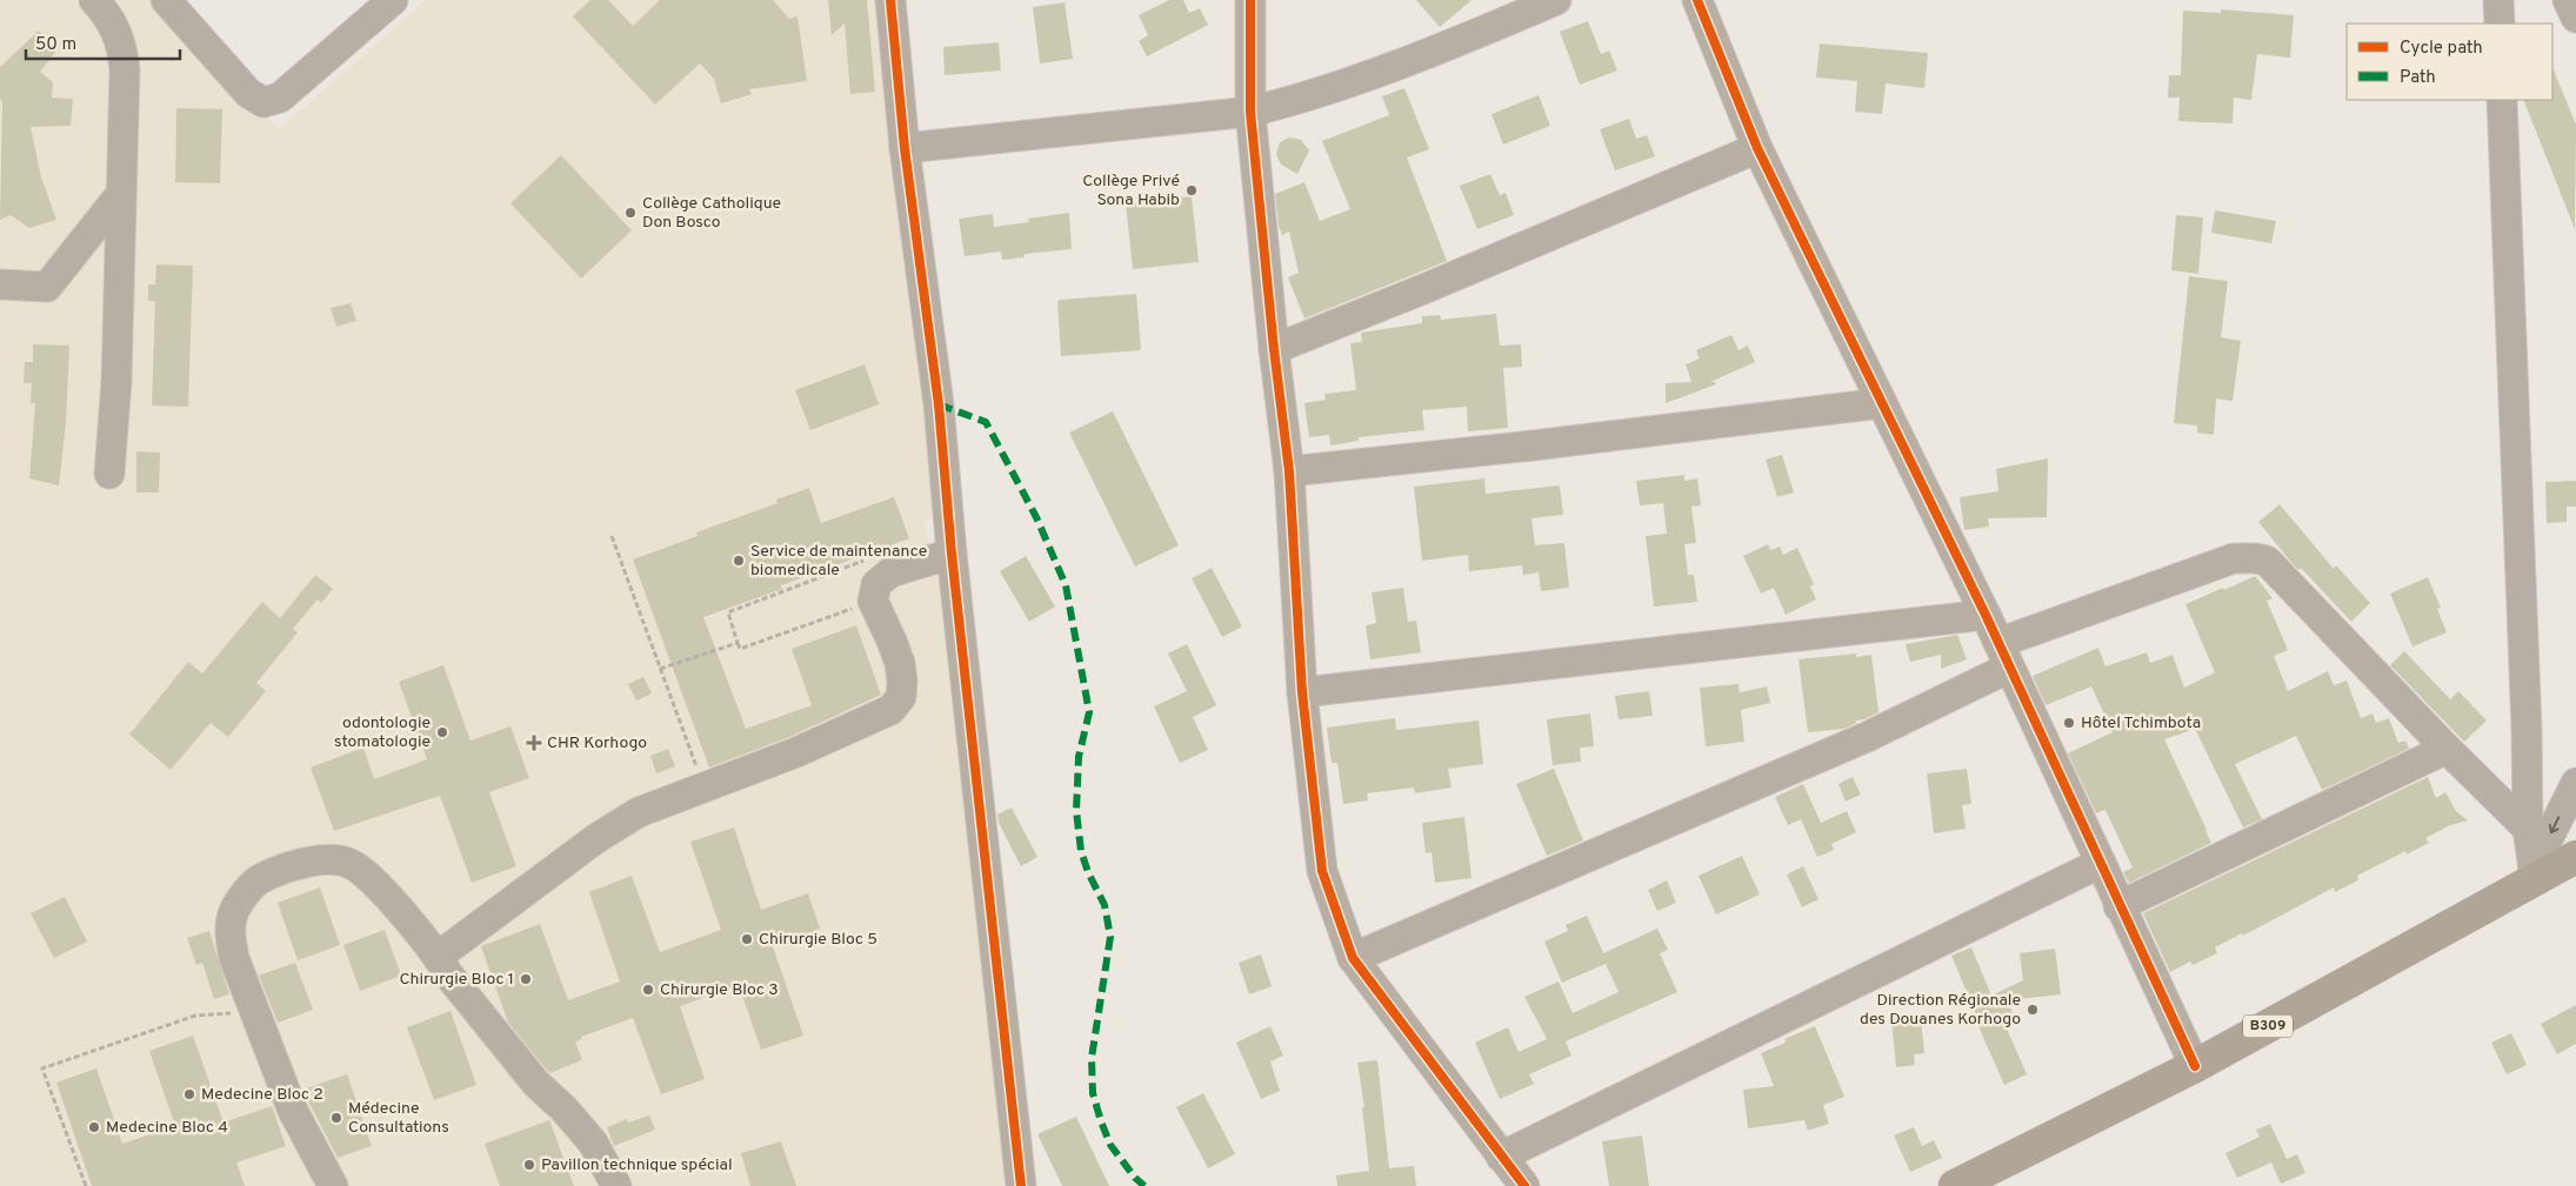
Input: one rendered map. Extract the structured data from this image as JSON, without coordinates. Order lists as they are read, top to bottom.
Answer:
{
  "streets": {
    "main road": ["B309"]
  },
  "places": {
    "other": [
      "Collège Privé Sona Habib",
      "Collège Catholique Don Bosco",
      "Service de maintenance biomedicale",
      "Hôtel Tchimbota",
      "odontologie stomatologie",
      "Chirurgie Bloc 5",
      "Chirurgie Bloc 1",
      "Chirurgie Bloc 3",
      "Direction Régionale des Douanes Korhogo",
      "Medecine Bloc 2",
      "Médecine Consultations",
      "Medecine Bloc 4",
      "Pavillon technique spécial"
    ],
    "health": ["CHR Korhogo"]
  },
  "legend": ["Cycle path", "Path"],
  "scale_bar": "50 m"
}
